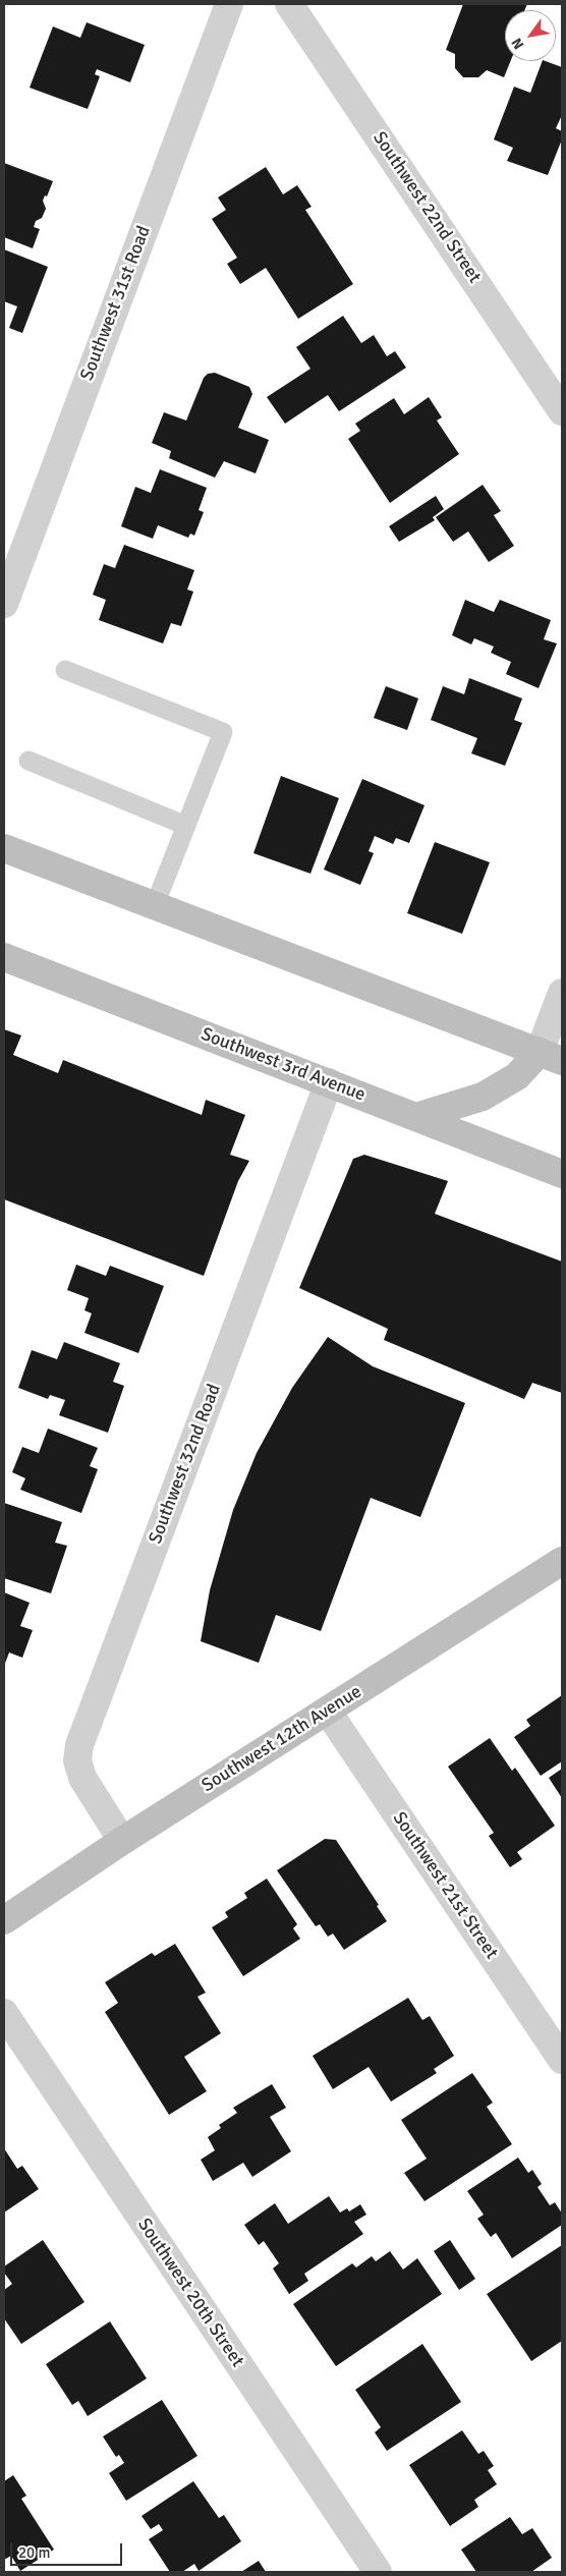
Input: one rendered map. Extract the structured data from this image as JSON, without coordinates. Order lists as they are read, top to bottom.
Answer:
{
  "streets": {
    "main road": ["Southwest 3rd Avenue", "Southwest 12th Avenue"],
    "street": [
      "Southwest 22nd Street",
      "Southwest 31st Road",
      "Southwest 32nd Road",
      "Southwest 21st Street",
      "Southwest 20th Street"
    ]
  },
  "crossings": [
    ["Southwest 3rd Avenue", "Southwest 32nd Road"],
    ["Southwest 32nd Road", "Southwest 12th Avenue"],
    ["Southwest 12th Avenue", "Southwest 21st Street"]
  ],
  "scale_bar": "20 m",
  "north": "bottom left"
}
